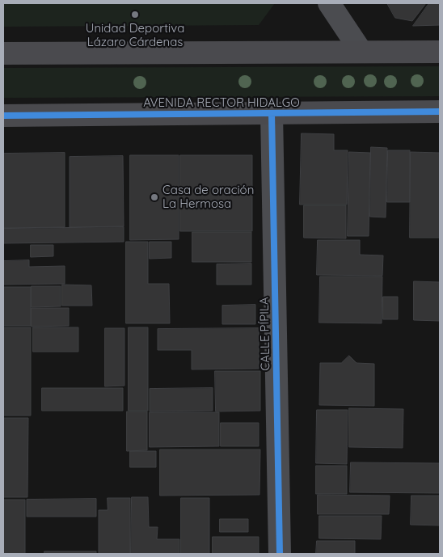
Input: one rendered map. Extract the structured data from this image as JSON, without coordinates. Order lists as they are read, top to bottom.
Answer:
{
  "streets": {
    "street": ["AVENIDA RECTOR HIDALGO", "CALLE PÍPILA"]
  },
  "crossings": [
    ["AVENIDA RECTOR HIDALGO", "CALLE PÍPILA"]
  ],
  "places": ["Unidad Deportiva Lázaro Cárdenas", "Casa de oración La Hermosa"]
}
